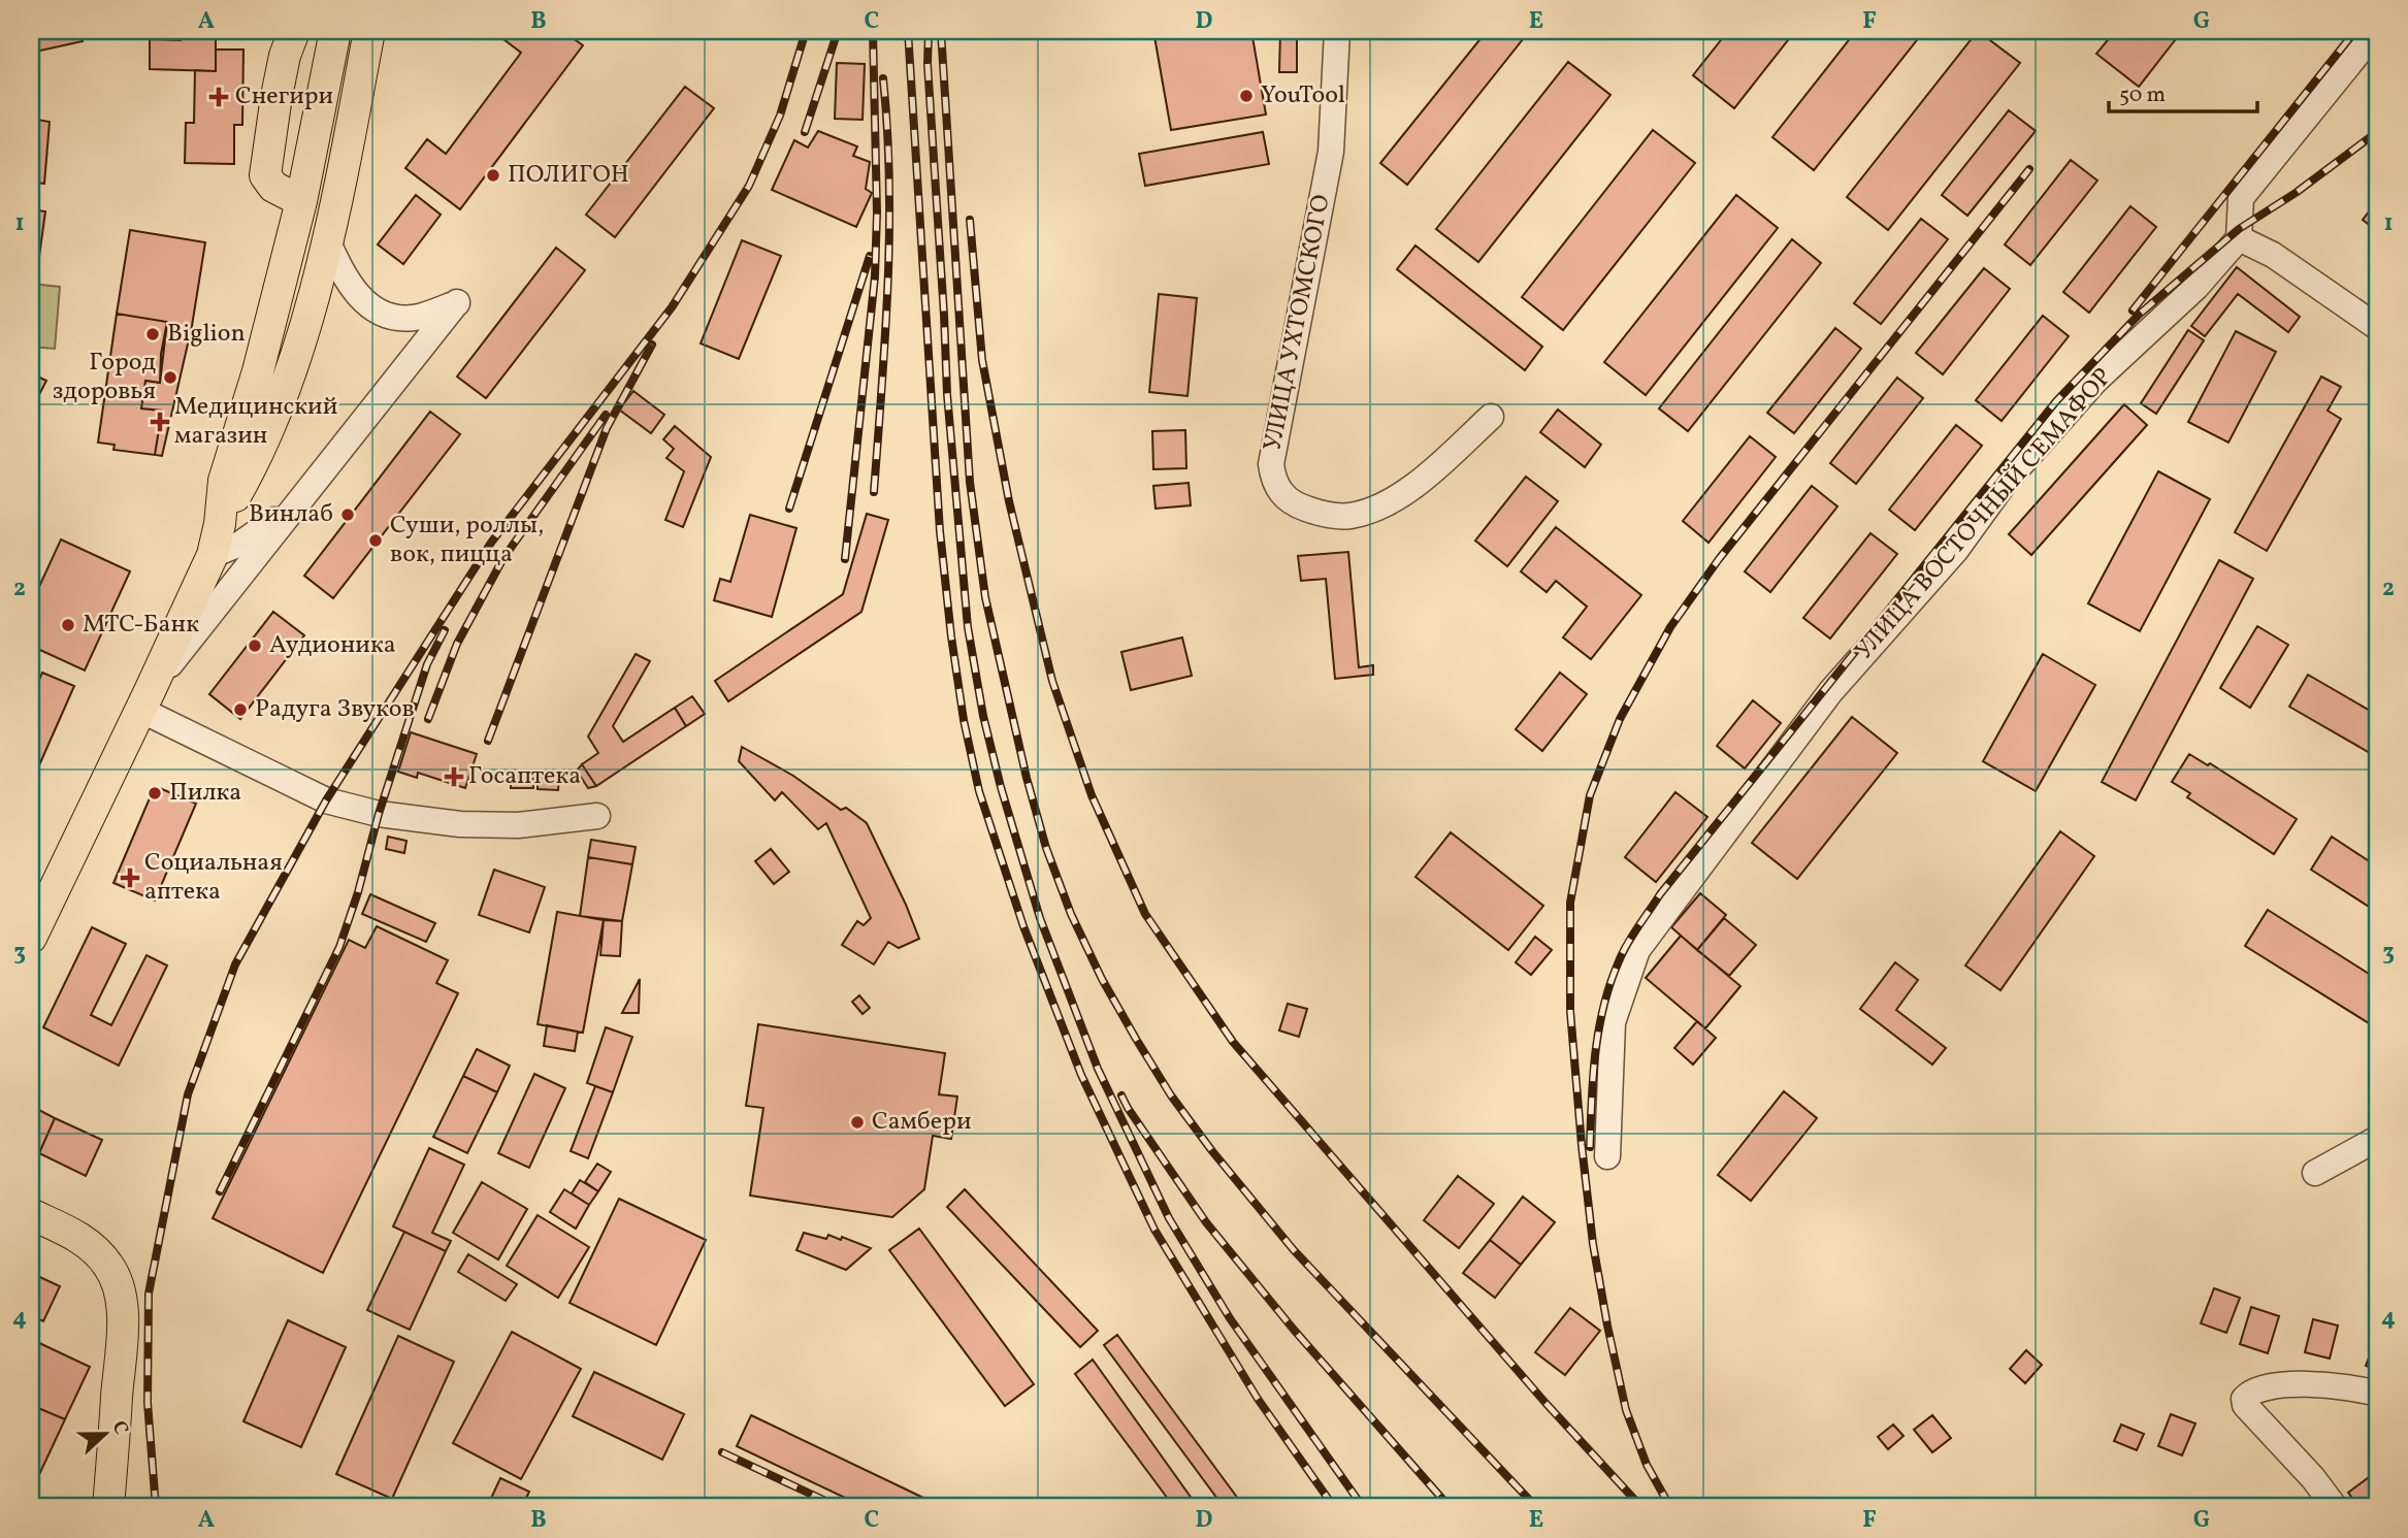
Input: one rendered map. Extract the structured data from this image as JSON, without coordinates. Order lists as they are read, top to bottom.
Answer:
{
  "streets": {
    "street": ["УЛИЦА УХТОМСКОГО", "УЛИЦА ВОСТОЧНЫЙ СЕМАФОР"]
  },
  "places": {
    "other": [
      "YouTool",
      "ПОЛИГОН",
      "Biglion",
      "Город здоровья",
      "Винлаб",
      "Суши, роллы, вок, пицца",
      "МТС-Банк",
      "Аудионика",
      "Радуга Звуков",
      "Пилка",
      "Самбери"
    ],
    "health": [
      "Снегири",
      "Медицинский магазин",
      "Госаптека",
      "Социальная аптека"
    ]
  },
  "scale_bar": "50 m",
  "north": "right",
  "grid": {
    "columns": [
      "A",
      "B",
      "C",
      "D",
      "E",
      "F",
      "G"
    ],
    "rows": [
      "1",
      "2",
      "3",
      "4"
    ]
  }
}
